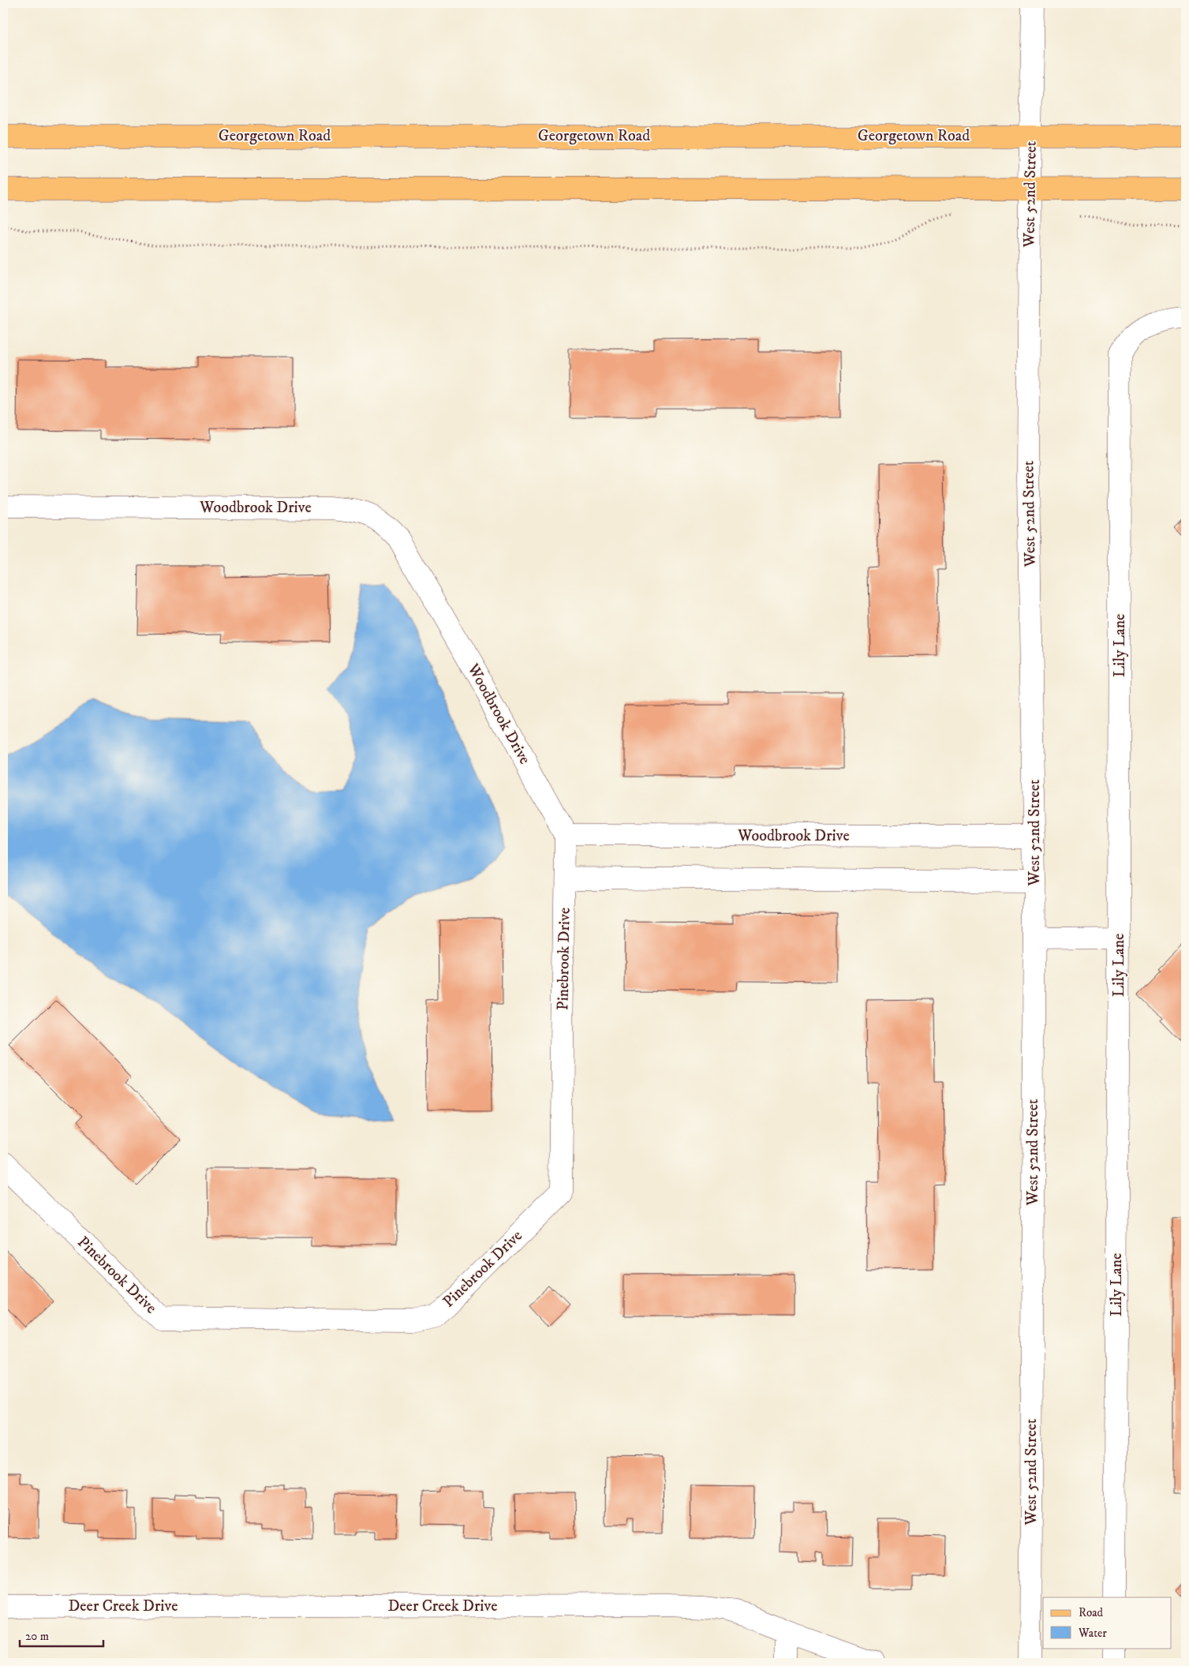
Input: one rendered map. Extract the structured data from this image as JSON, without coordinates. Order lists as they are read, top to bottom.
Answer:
{
  "streets": {
    "main road": ["Georgetown Road"],
    "street": [
      "West 52nd Street",
      "Woodbrook Drive",
      "Lily Lane",
      "Pinebrook Drive",
      "Deer Creek Drive"
    ]
  },
  "crossings": [
    ["Georgetown Road", "West 52nd Street"],
    ["West 52nd Street", "Woodbrook Drive"],
    ["Woodbrook Drive", "Pinebrook Drive"]
  ],
  "legend": ["Road", "Water"],
  "scale_bar": "20 m"
}
